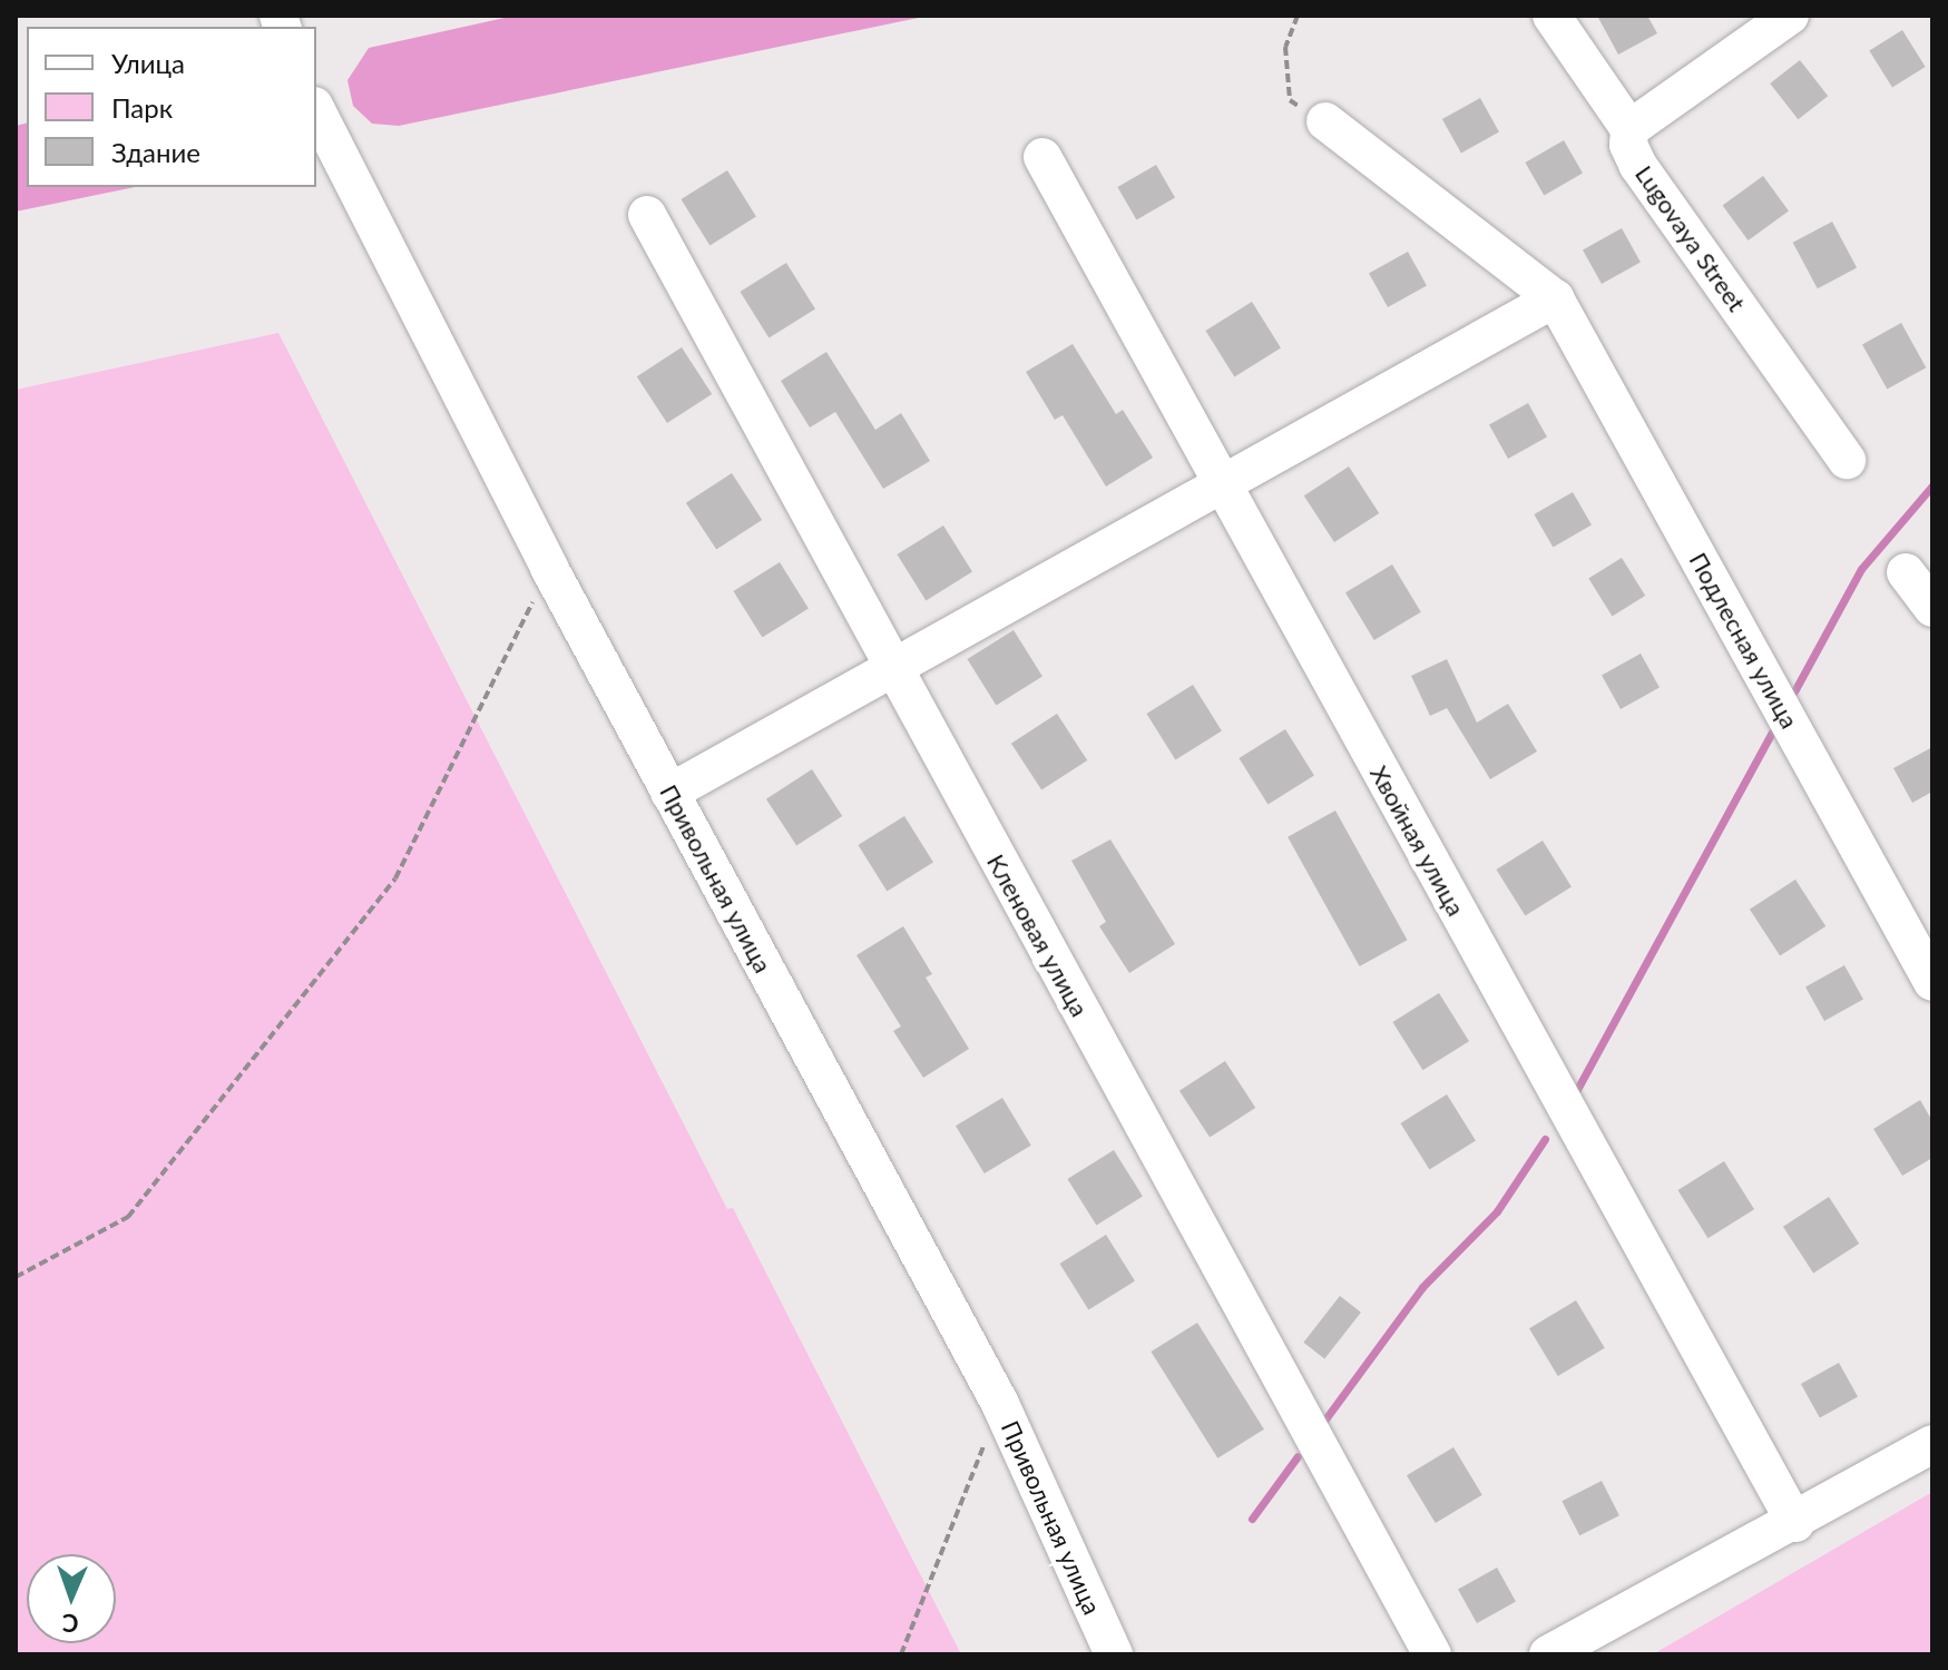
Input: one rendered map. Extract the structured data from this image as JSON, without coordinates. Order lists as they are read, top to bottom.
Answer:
{
  "streets": {
    "street": [
      "Lugovaya Street",
      "Подлесная улица",
      "Хвойная улица",
      "Привольная улица",
      "Кленовая улица"
    ]
  },
  "legend": ["Улица", "Парк", "Здание"],
  "north": "bottom"
}
